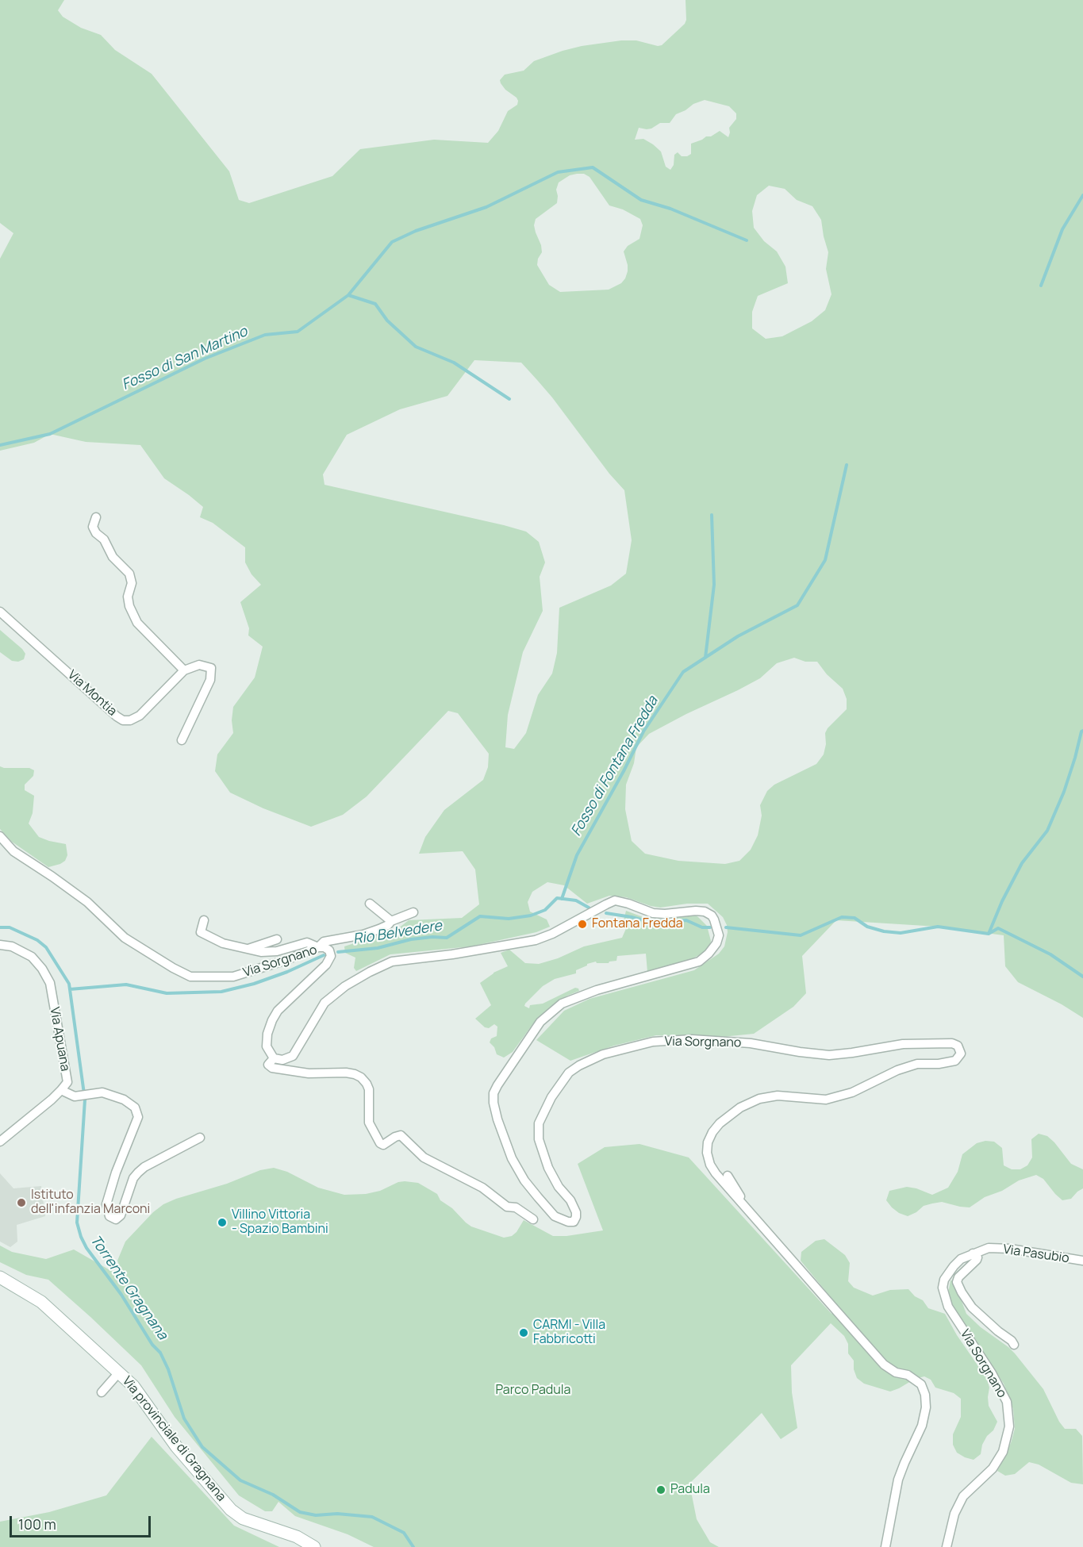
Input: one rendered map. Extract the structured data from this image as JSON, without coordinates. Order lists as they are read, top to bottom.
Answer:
{
  "streets": {
    "main road": ["Via provinciale di Gragnana"],
    "street": [
      "Via Montia",
      "Via Sorgnano",
      "Via Apuana",
      "Via Pasubio"
    ]
  },
  "crossings": [
    ["Via Sorgnano", "Via Pasubio"]
  ],
  "water": [
    "Fosso di San Martino",
    "Fosso di Fontana Fredda",
    "Rio Belvedere",
    "Torrente Gragnana"
  ],
  "parks": ["Parco Padula"],
  "places": [
    "Fontana Fredda",
    "Istituto dell'infanzia Marconi",
    "Villino Vittoria - Spazio Bambini",
    "CARMI - Villa Fabbricotti",
    "Padula"
  ],
  "scale_bar": "100 m"
}
